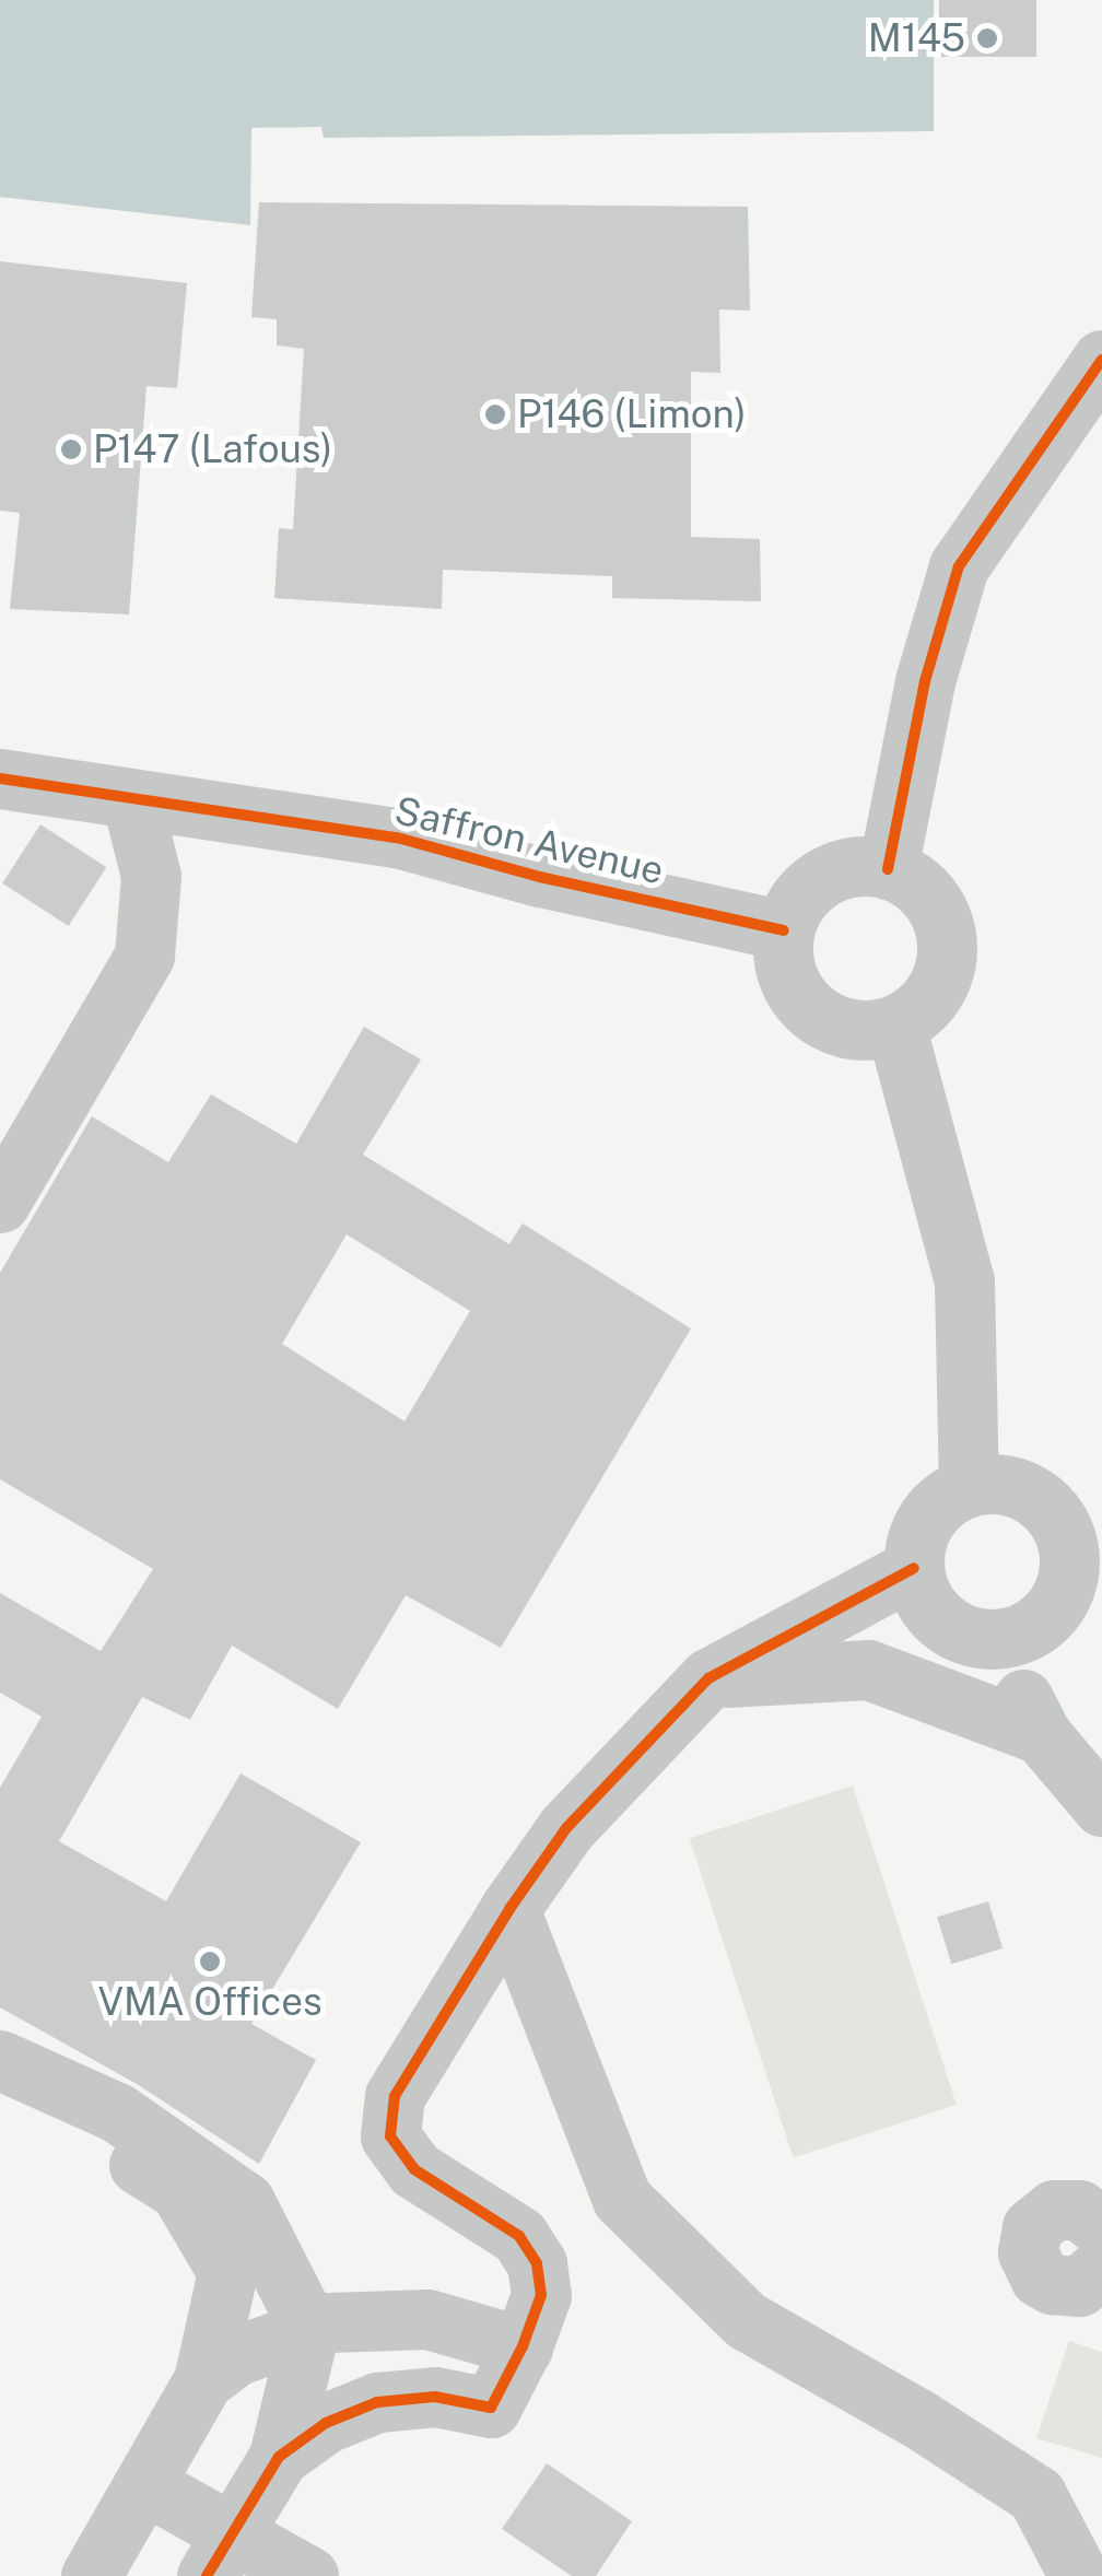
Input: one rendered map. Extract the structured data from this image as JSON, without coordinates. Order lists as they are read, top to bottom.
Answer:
{
  "streets": {
    "street": ["Saffron Avenue"]
  },
  "places": [
    "M145",
    "P146 (Limon)",
    "P147 (Lafous)",
    "VMA Offices"
  ]
}
